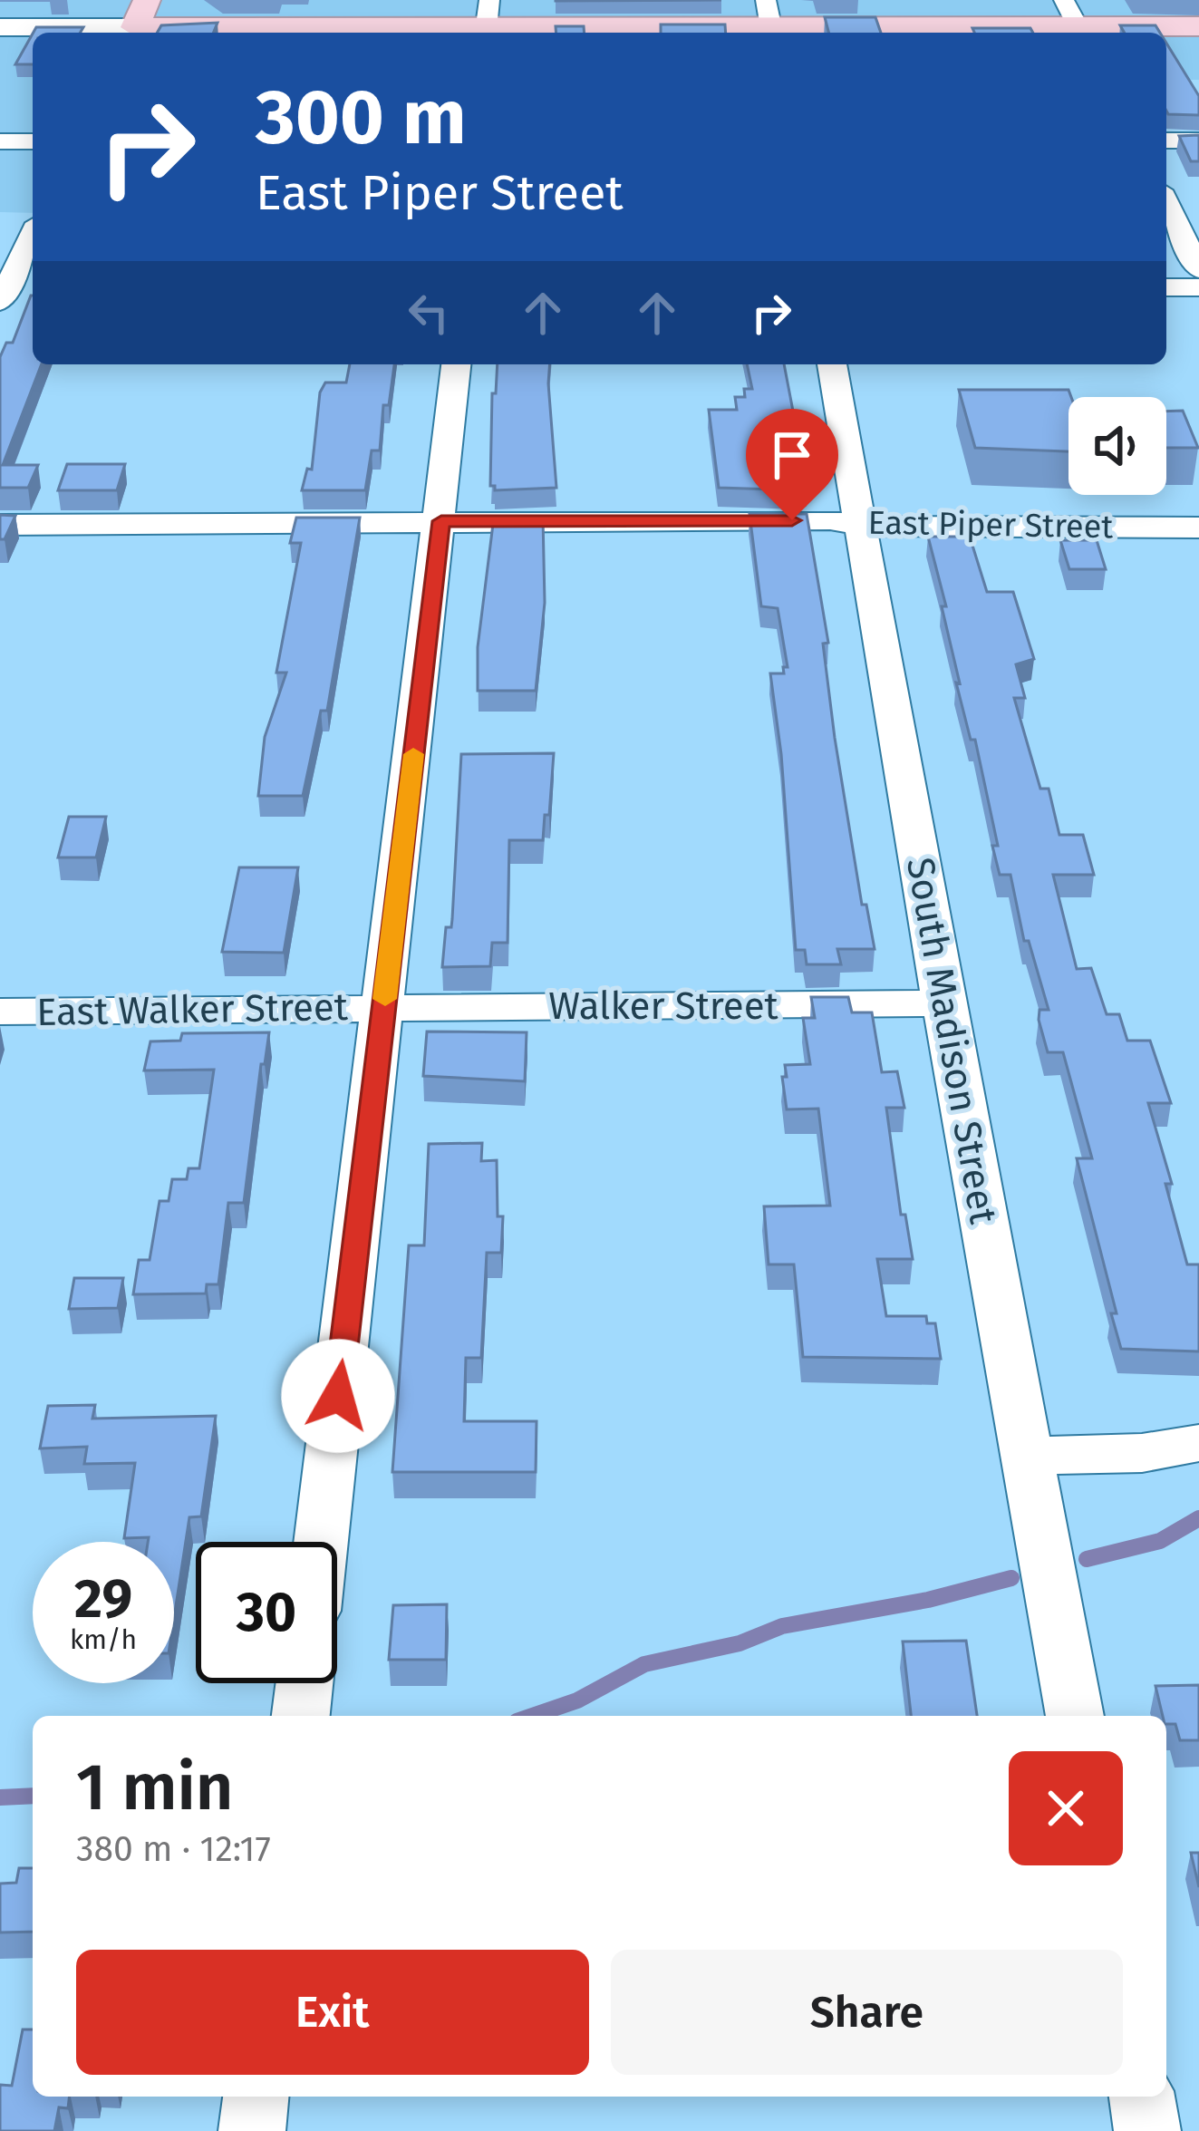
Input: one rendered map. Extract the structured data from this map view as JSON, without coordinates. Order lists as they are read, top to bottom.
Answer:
{
  "streets": {
    "street": [
      "East Piper Street",
      "Walker Street",
      "East Walker Street",
      "South Madison Street"
    ]
  },
  "crossings": [
    ["East Piper Street", "South Madison Street"],
    ["Walker Street", "East Walker Street"],
    ["Walker Street", "South Madison Street"]
  ],
  "page": {
    "turn": ["300 m", "East Piper Street"],
    "speed": "29 km/h",
    "limit": "30",
    "heading": ["1 min", "380 m · 12:17"],
    "buttons": ["Exit", "Share"]
  }
}
